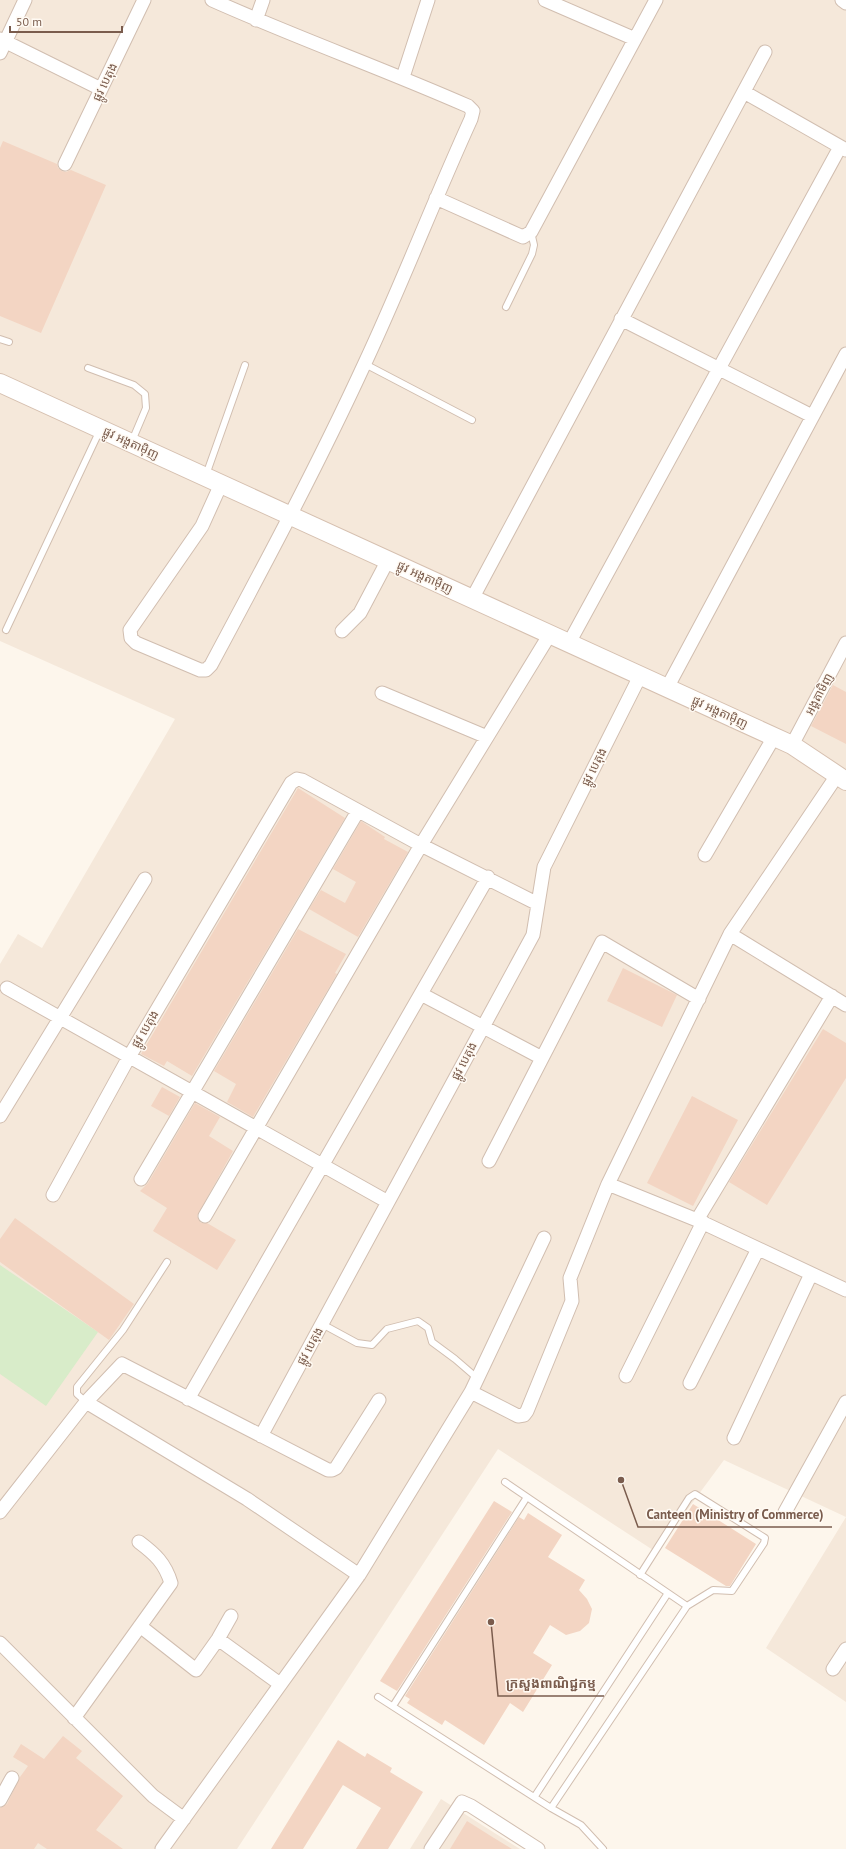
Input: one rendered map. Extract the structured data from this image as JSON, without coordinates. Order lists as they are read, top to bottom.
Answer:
{
  "streets": {
    "street": ["ផ្លូវ បេតុង", "ផ្លូវ អង្តតាម៉ិញ", "អង្គតាមិញ"]
  },
  "crossings": [
    ["ផ្លូវ បេតុង", "ផ្លូវ អង្តតាម៉ិញ"],
    ["ផ្លូវ អង្តតាម៉ិញ", "អង្គតាមិញ"]
  ],
  "places": ["Canteen (Ministry of Commerce)", "ក្រសួងពាណិជ្ជកម្ម"],
  "scale_bar": "50 m"
}
